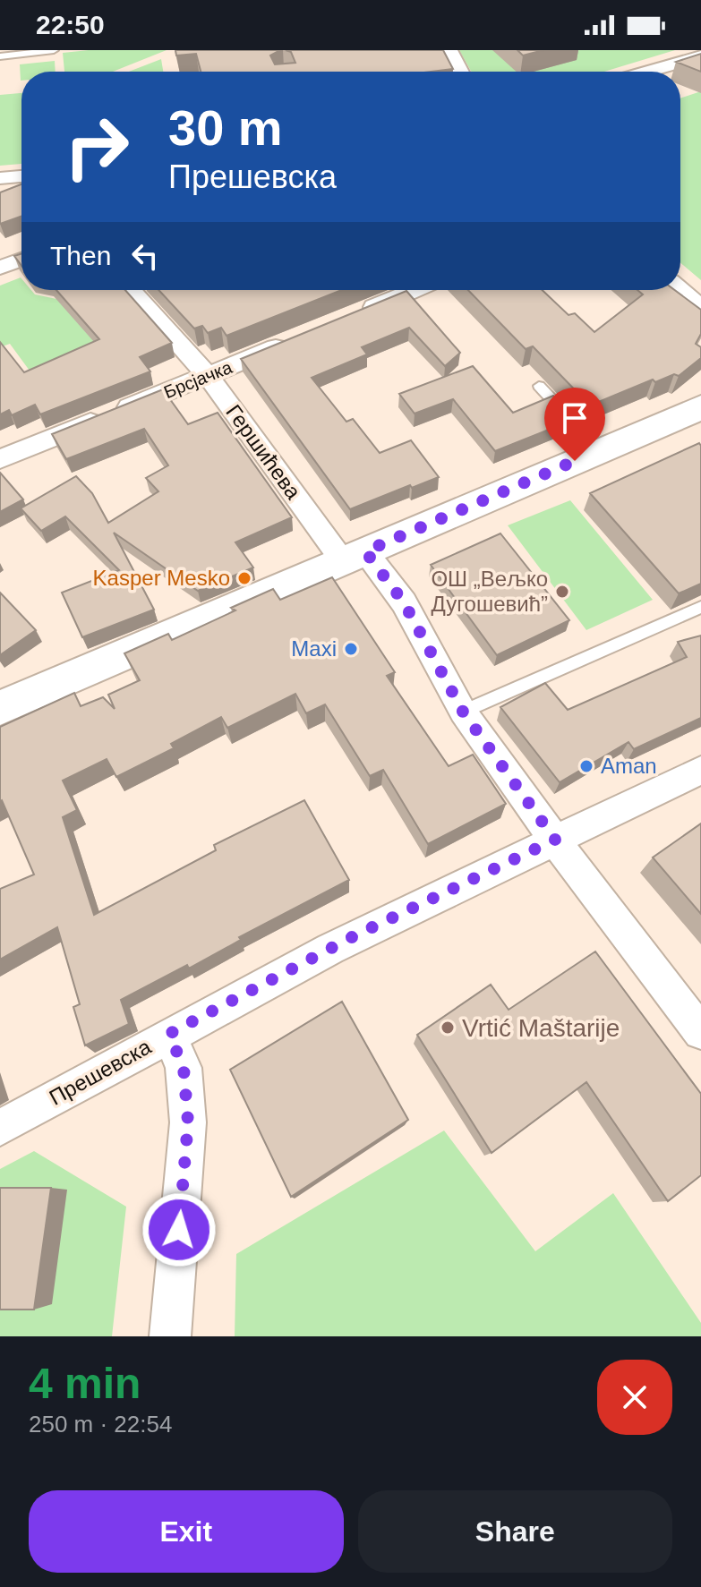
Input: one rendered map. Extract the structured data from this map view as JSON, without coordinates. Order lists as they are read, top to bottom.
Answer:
{
  "streets": {
    "street": ["Брсјачка", "Гершићева", "Прешевска"]
  },
  "crossings": [
    ["Брсјачка", "Гершићева"],
    ["Гершићева", "Прешевска"]
  ],
  "places": [
    "Kasper Mesko",
    "ОШ „Вељко Дугошевић”",
    "Maxi",
    "Aman",
    "Vrtić Maštarije"
  ],
  "page": {
    "status": "22:50",
    "turn": ["30 m", "Прешевска"],
    "then": "Then",
    "heading": ["4 min", "250 m · 22:54"],
    "buttons": ["Exit", "Share"]
  }
}
